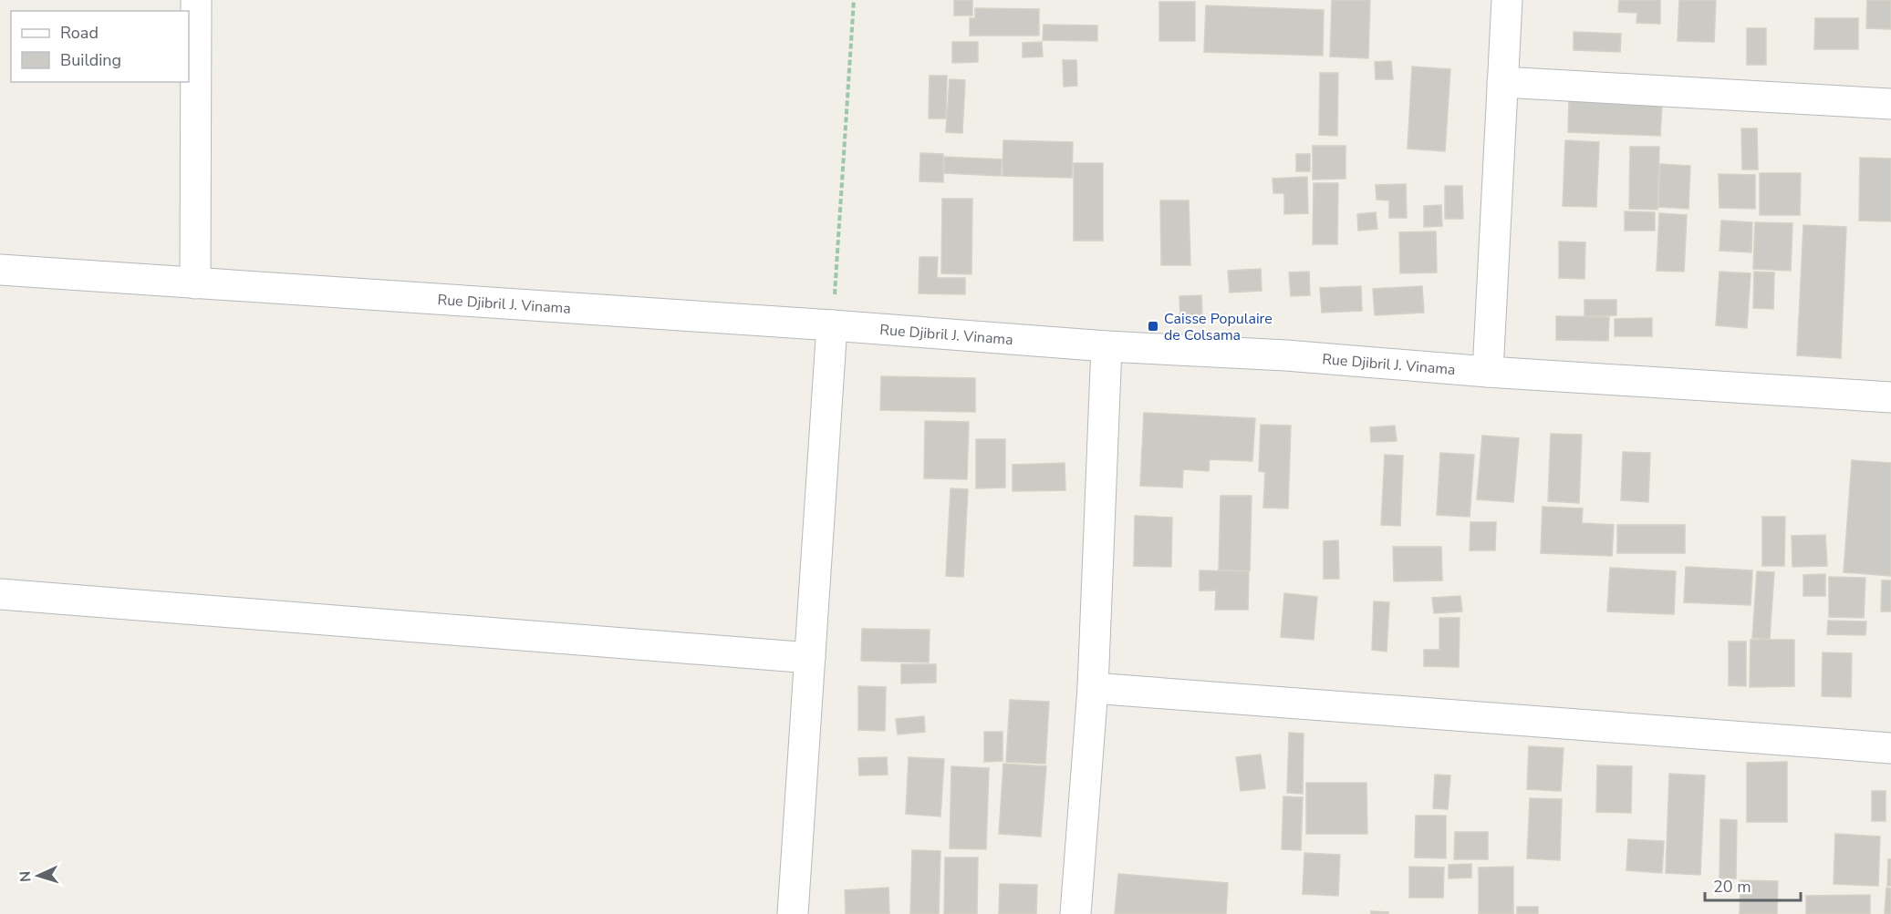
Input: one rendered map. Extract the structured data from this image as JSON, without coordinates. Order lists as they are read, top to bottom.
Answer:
{
  "streets": {
    "street": ["Rue Djibril J. Vinama"]
  },
  "places": {
    "transit": ["Caisse Populaire de Colsama"]
  },
  "legend": ["Road", "Building"],
  "scale_bar": "20 m",
  "north": "left"
}
